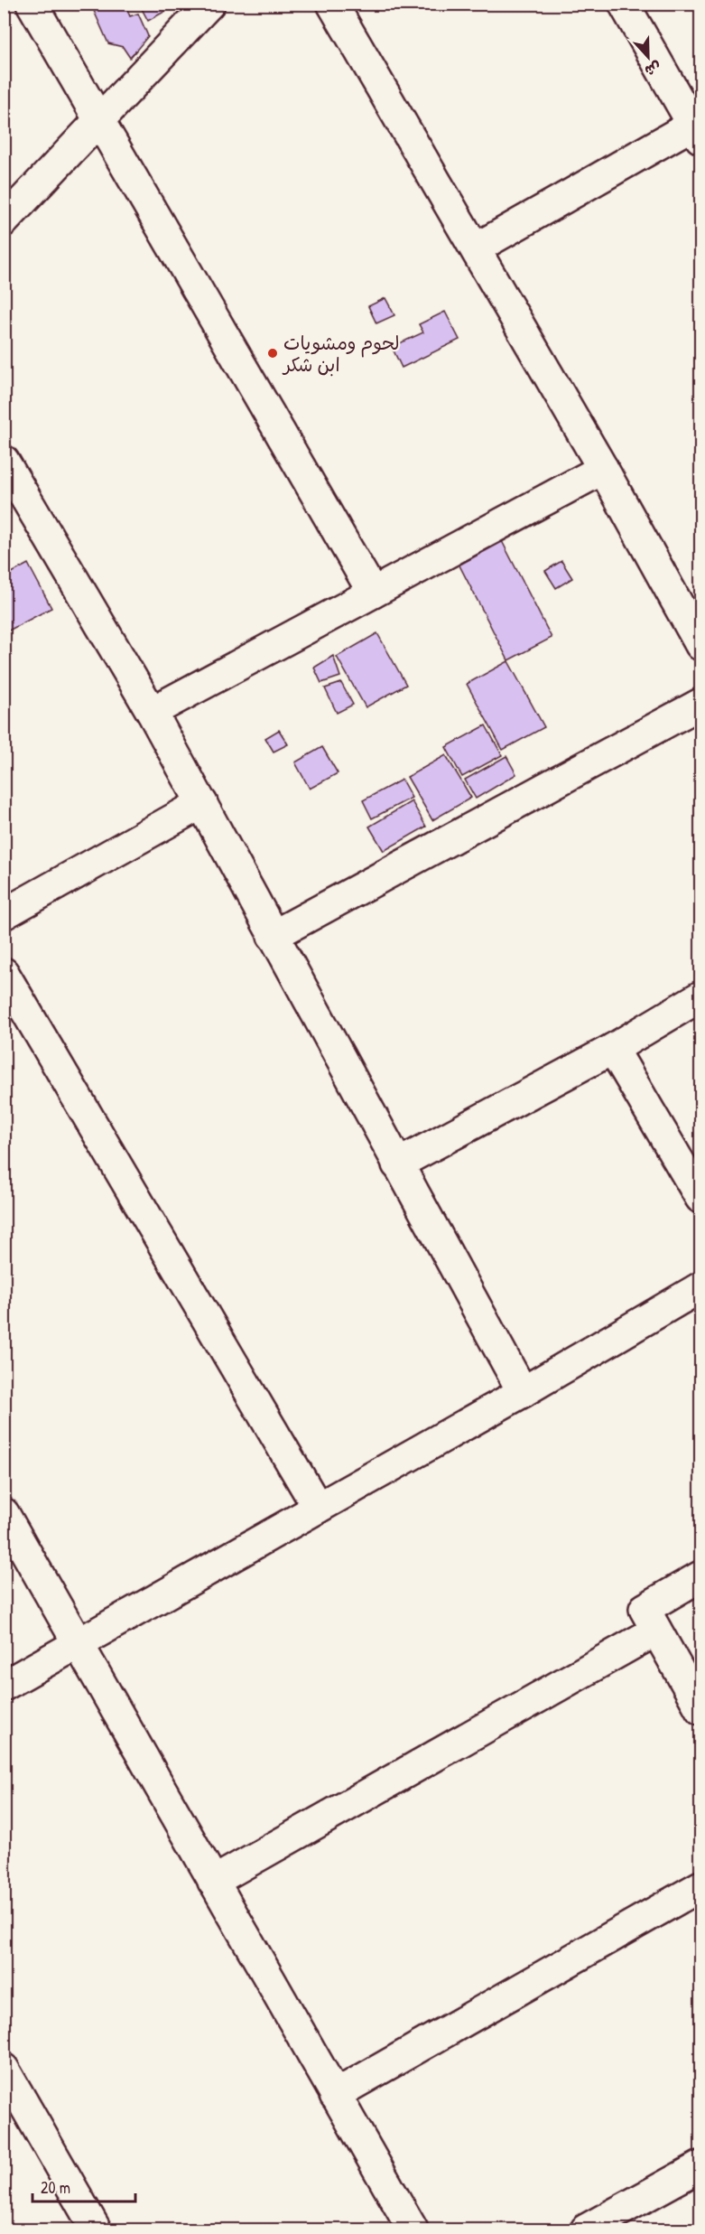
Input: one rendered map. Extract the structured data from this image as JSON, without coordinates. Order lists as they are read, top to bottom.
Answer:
{
  "places": ["لحوم ومشويات ابن شكر"],
  "scale_bar": "20 m",
  "north": "bottom"
}
